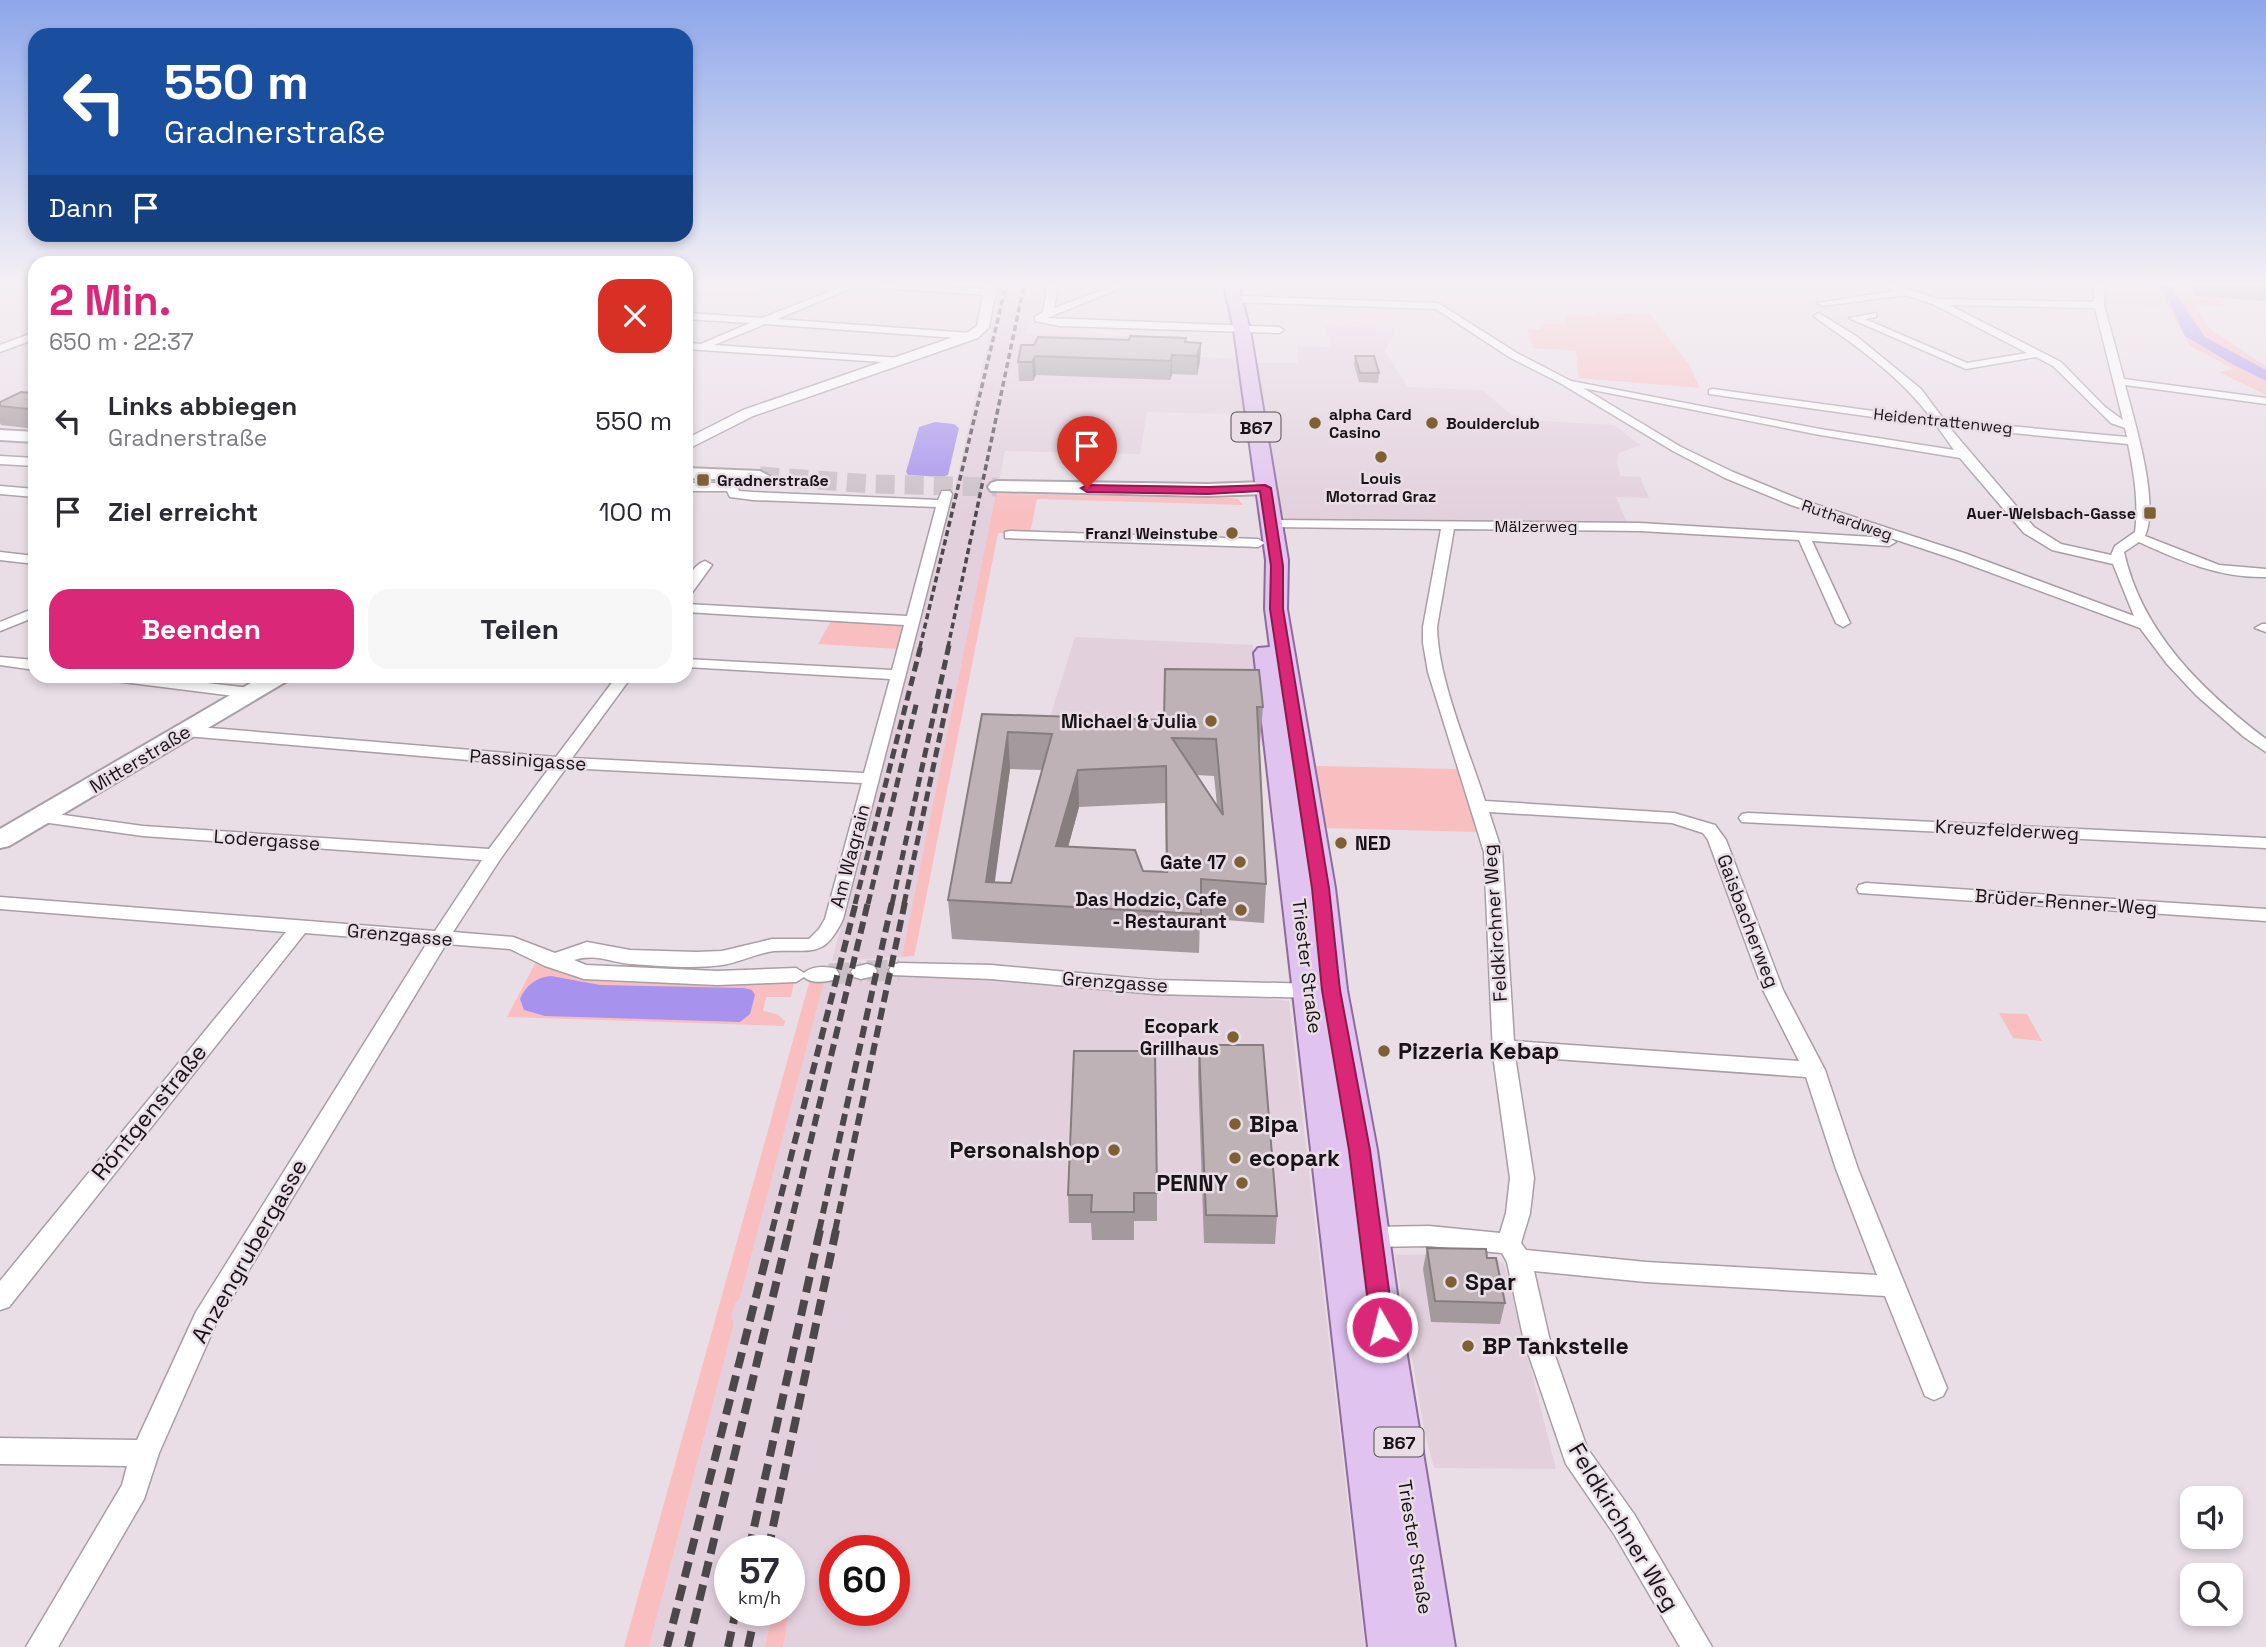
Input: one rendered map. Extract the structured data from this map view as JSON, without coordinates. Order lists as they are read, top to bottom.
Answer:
{
  "streets": {
    "main road": ["B67", "Mitterstraße", "Triester Straße"],
    "street": [
      "Heidentrattenweg",
      "Ruthardweg",
      "Mälzerweg",
      "Passinigasse",
      "Kreuzfelderweg",
      "Lodergasse",
      "Am Wagrain",
      "Brüder-Renner-Weg",
      "Gaisbacherweg",
      "Feldkirchner Weg",
      "Grenzgasse",
      "Röntgenstraße",
      "Anzengrubergasse"
    ]
  },
  "crossings": [
    ["Ruthardweg", "Mälzerweg"],
    ["Mälzerweg", "Feldkirchner Weg"],
    ["Mälzerweg", "Triester Straße"],
    ["Mitterstraße", "Passinigasse"],
    ["Mitterstraße", "Lodergasse"],
    ["Passinigasse", "Am Wagrain"],
    ["Passinigasse", "Anzengrubergasse"],
    ["Lodergasse", "Anzengrubergasse"],
    ["Am Wagrain", "Grenzgasse"],
    ["Gaisbacherweg", "Feldkirchner Weg"],
    ["Grenzgasse", "Triester Straße"],
    ["Grenzgasse", "Röntgenstraße"],
    ["Grenzgasse", "Anzengrubergasse"]
  ],
  "places": {
    "other": [
      "alpha Card Casino",
      "Boulderclub",
      "Louis Motorrad Graz",
      "Franzl Weinstube",
      "Michael & Julia",
      "NED",
      "Gate 17",
      "Das Hodzic, Cafe - Restaurant",
      "Ecopark Grillhaus",
      "Pizzeria Kebap",
      "Bipa",
      "Personalshop",
      "ecopark",
      "PENNY",
      "Spar",
      "BP Tankstelle"
    ],
    "transit": ["Gradnerstraße", "Auer-Welsbach-Gasse"]
  },
  "page": {
    "turn": ["550 m", "Gradnerstraße"],
    "then": "Dann",
    "heading": ["2 Min.", "650 m · 22:37"],
    "list": [
      {
        "name": "Links abbiegen",
        "note": "Gradnerstraße",
        "value": "550 m"
      },
      {
        "name": "Ziel erreicht",
        "value": "100 m"
      }
    ],
    "buttons": ["Beenden", "Teilen"],
    "speed": "57 km/h",
    "limit": "60"
  }
}
